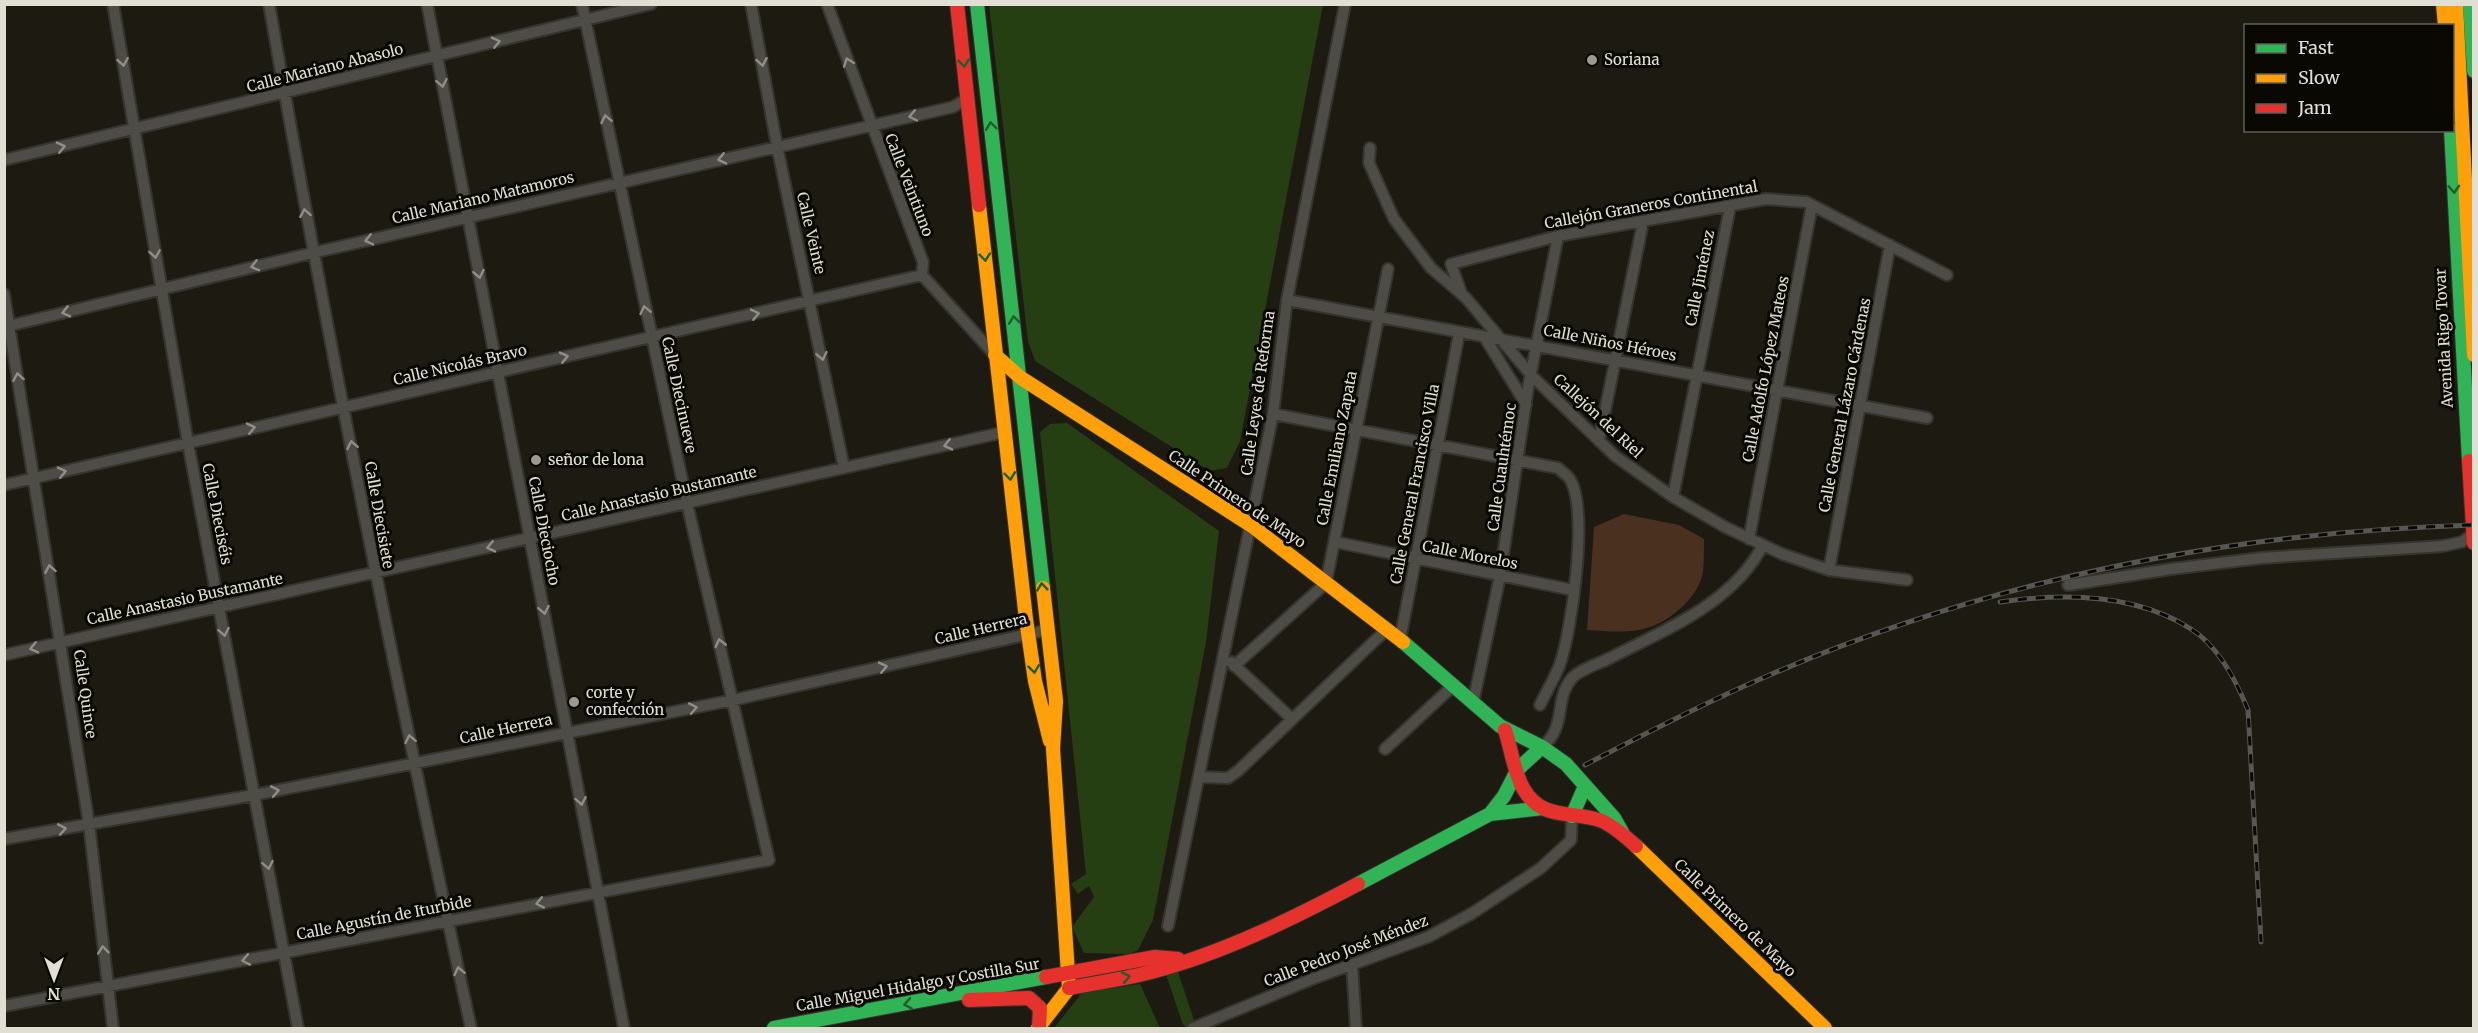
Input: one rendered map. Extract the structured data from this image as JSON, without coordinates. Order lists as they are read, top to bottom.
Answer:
{
  "streets": {
    "main road": ["Avenida Rigo Tovar", "Calle Primero de Mayo", "Calle Miguel Hidalgo y Costilla Sur"],
    "street": [
      "Calle Mariano Abasolo",
      "Calle Veintiuno",
      "Calle Mariano Matamoros",
      "Callejón Graneros Continental",
      "Calle Veinte",
      "Calle Jiménez",
      "Calle Niños Héroes",
      "Calle Nicolás Bravo",
      "Calle Adolfo López Mateos",
      "Calle Leyes de Reforma",
      "Calle Diecinueve",
      "Calle General Lázaro Cárdenas",
      "Callejón del Riel",
      "Calle Emiliano Zapata",
      "Calle Cuauhtémoc",
      "Calle General Francisco Villa",
      "Calle Anastasio Bustamante",
      "Calle Dieciséis",
      "Calle Diecisiete",
      "Calle Dieciocho",
      "Calle Morelos",
      "Calle Herrera",
      "Calle Quince",
      "Calle Agustín de Iturbide",
      "Calle Pedro José Méndez"
    ]
  },
  "crossings": [
    ["Calle Mariano Abasolo", "Calle Diecinueve"],
    ["Calle Mariano Abasolo", "Calle Dieciséis"],
    ["Calle Mariano Abasolo", "Calle Diecisiete"],
    ["Calle Mariano Abasolo", "Calle Dieciocho"],
    ["Calle Veintiuno", "Calle Mariano Matamoros"],
    ["Calle Veintiuno", "Calle Nicolás Bravo"],
    ["Calle Mariano Matamoros", "Calle Veinte"],
    ["Calle Mariano Matamoros", "Calle Diecinueve"],
    ["Calle Mariano Matamoros", "Calle Dieciséis"],
    ["Calle Mariano Matamoros", "Calle Diecisiete"],
    ["Calle Mariano Matamoros", "Calle Dieciocho"],
    ["Calle Mariano Matamoros", "Calle Quince"],
    ["Callejón Graneros Continental", "Calle Jiménez"],
    ["Callejón Graneros Continental", "Calle Adolfo López Mateos"],
    ["Callejón Graneros Continental", "Calle General Lázaro Cárdenas"],
    ["Callejón Graneros Continental", "Callejón del Riel"],
    ["Callejón Graneros Continental", "Calle Cuauhtémoc"],
    ["Calle Veinte", "Calle Nicolás Bravo"],
    ["Calle Veinte", "Calle Anastasio Bustamante"],
    ["Calle Jiménez", "Calle Niños Héroes"],
    ["Calle Jiménez", "Callejón del Riel"],
    ["Calle Niños Héroes", "Calle Adolfo López Mateos"],
    ["Calle Niños Héroes", "Calle Leyes de Reforma"],
    ["Calle Niños Héroes", "Calle General Lázaro Cárdenas"],
    ["Calle Niños Héroes", "Callejón del Riel"],
    ["Calle Niños Héroes", "Calle Emiliano Zapata"],
    ["Calle Niños Héroes", "Calle Cuauhtémoc"],
    ["Calle Niños Héroes", "Calle General Francisco Villa"],
    ["Calle Nicolás Bravo", "Calle Diecinueve"],
    ["Calle Nicolás Bravo", "Calle Dieciséis"],
    ["Calle Nicolás Bravo", "Calle Diecisiete"],
    ["Calle Nicolás Bravo", "Calle Dieciocho"],
    ["Calle Nicolás Bravo", "Calle Quince"],
    ["Calle Adolfo López Mateos", "Callejón del Riel"],
    ["Calle Leyes de Reforma", "Calle Primero de Mayo"],
    ["Calle Diecinueve", "Calle Anastasio Bustamante"],
    ["Calle Diecinueve", "Calle Herrera"],
    ["Calle Diecinueve", "Calle Agustín de Iturbide"],
    ["Calle General Lázaro Cárdenas", "Callejón del Riel"],
    ["Callejón del Riel", "Calle Cuauhtémoc"],
    ["Calle Emiliano Zapata", "Calle Primero de Mayo"],
    ["Calle Emiliano Zapata", "Calle Morelos"],
    ["Calle Cuauhtémoc", "Calle Primero de Mayo"],
    ["Calle Cuauhtémoc", "Calle Morelos"],
    ["Calle General Francisco Villa", "Calle Primero de Mayo"],
    ["Calle General Francisco Villa", "Calle Morelos"],
    ["Calle Anastasio Bustamante", "Calle Dieciséis"],
    ["Calle Anastasio Bustamante", "Calle Diecisiete"],
    ["Calle Anastasio Bustamante", "Calle Dieciocho"],
    ["Calle Anastasio Bustamante", "Calle Quince"],
    ["Calle Primero de Mayo", "Calle Pedro José Méndez"],
    ["Calle Dieciséis", "Calle Herrera"],
    ["Calle Dieciséis", "Calle Agustín de Iturbide"],
    ["Calle Diecisiete", "Calle Herrera"],
    ["Calle Diecisiete", "Calle Agustín de Iturbide"],
    ["Calle Dieciocho", "Calle Herrera"],
    ["Calle Dieciocho", "Calle Agustín de Iturbide"],
    ["Calle Herrera", "Calle Quince"],
    ["Calle Quince", "Calle Agustín de Iturbide"]
  ],
  "one_way": [
    "Calle Mariano Abasolo",
    "Calle Veintiuno",
    "Calle Mariano Matamoros",
    "Calle Veinte",
    "Calle Nicolás Bravo",
    "Calle Diecinueve",
    "Calle Anastasio Bustamante",
    "Calle Dieciséis",
    "Calle Diecisiete",
    "Calle Dieciocho",
    "Calle Herrera",
    "Calle Quince",
    "Calle Agustín de Iturbide"
  ],
  "places": ["Soriana", "señor de lona", "corte y confección"],
  "legend": ["Fast", "Slow", "Jam"],
  "north": "bottom"
}
